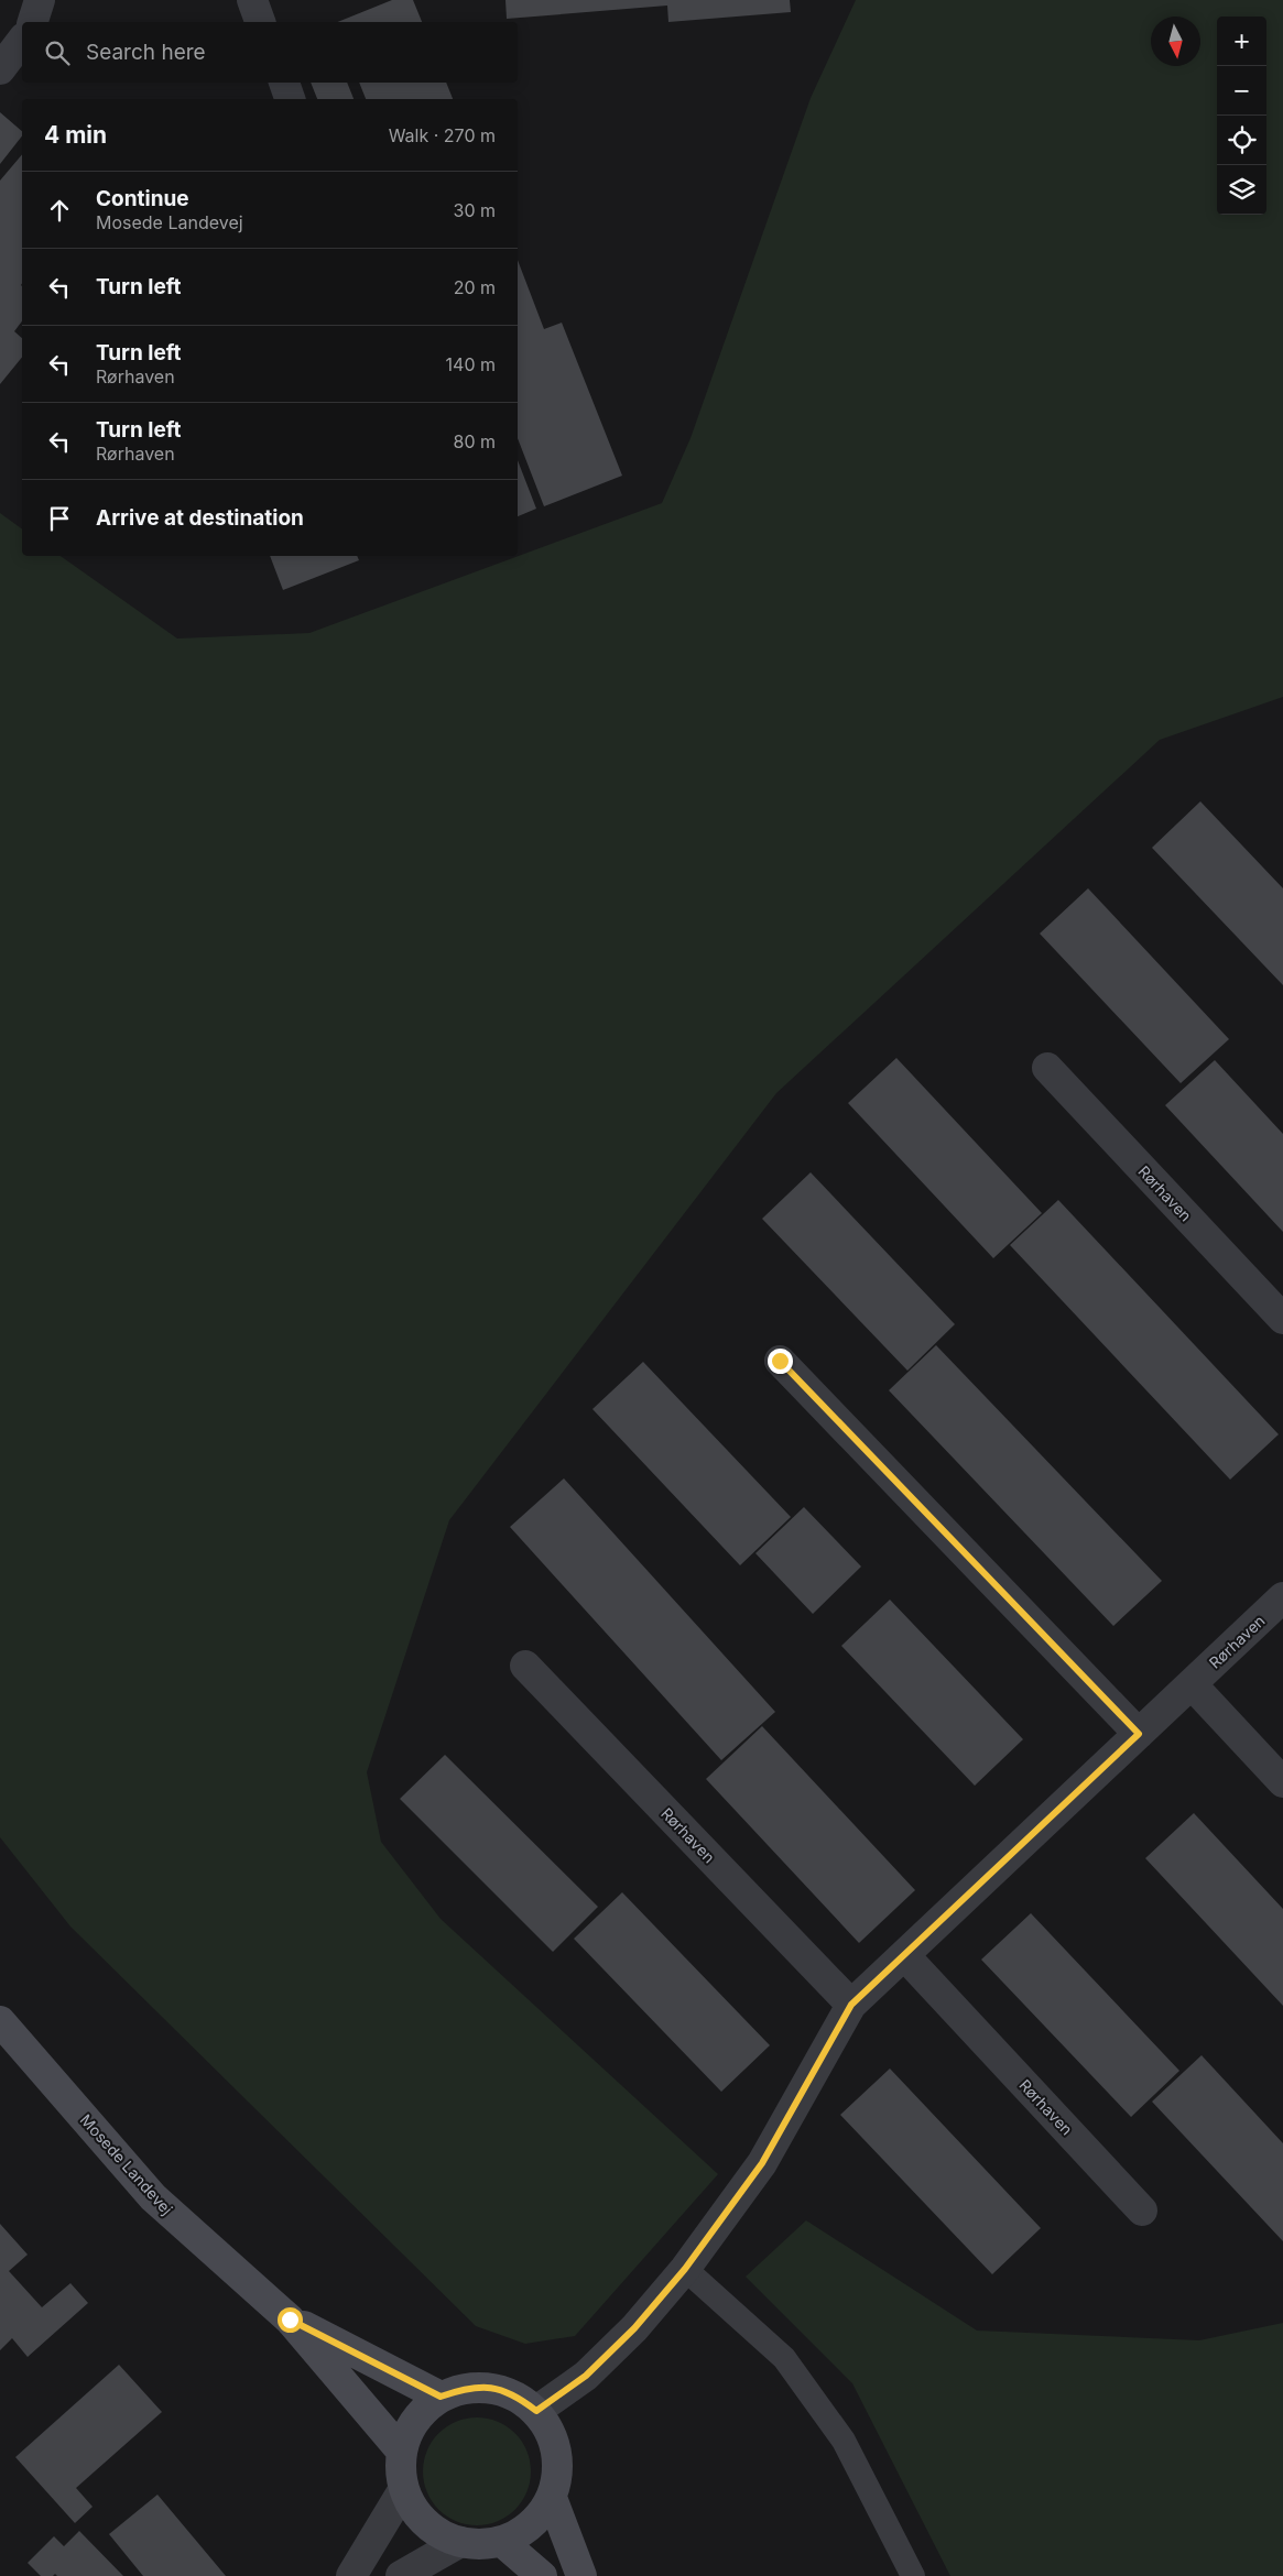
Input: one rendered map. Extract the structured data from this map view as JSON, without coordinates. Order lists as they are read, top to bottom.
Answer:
{
  "streets": {
    "main road": ["Mosede Landevej"],
    "street": ["Rørhaven"]
  },
  "crossings": [
    ["Rørhaven", "Mosede Landevej"]
  ],
  "north": "bottom",
  "page": {
    "map_buttons": ["+", "−"],
    "search": "Search here",
    "heading": ["4 min", "Walk · 270 m"],
    "list": [
      ["Continue", "Mosede Landevej", "30 m"],
      ["Turn left", "20 m"],
      ["Turn left", "Rørhaven", "140 m"],
      ["Turn left", "Rørhaven", "80 m"],
      "Arrive at destination"
    ]
  }
}
